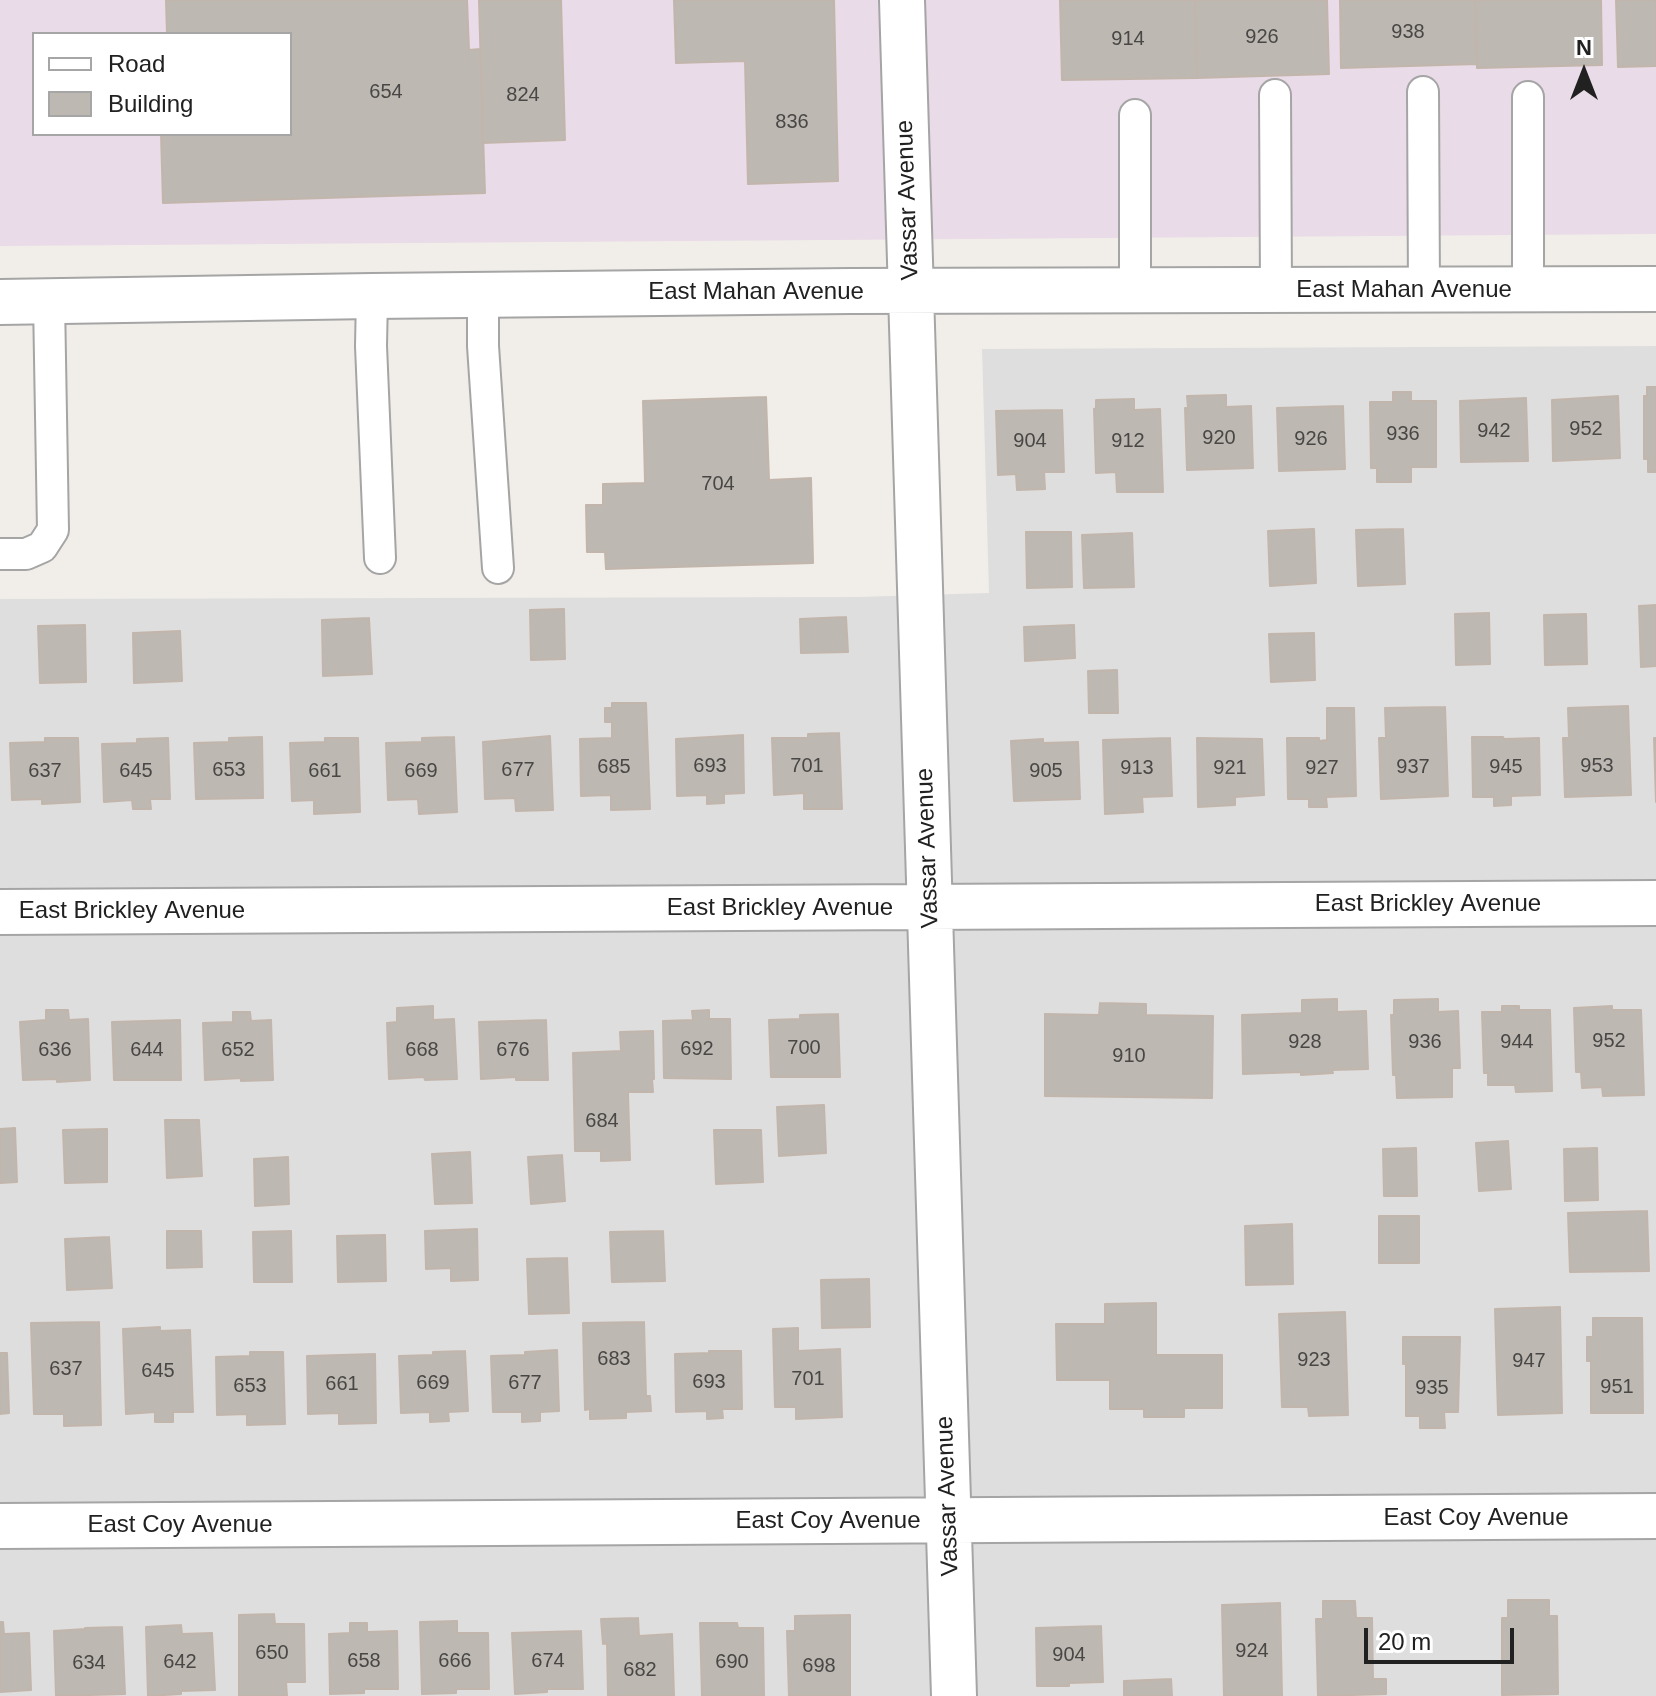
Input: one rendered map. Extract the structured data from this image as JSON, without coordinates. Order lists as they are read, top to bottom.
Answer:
{
  "streets": {
    "street": [
      "Vassar Avenue",
      "East Mahan Avenue",
      "East Brickley Avenue",
      "East Coy Avenue"
    ]
  },
  "crossings": [
    ["Vassar Avenue", "East Mahan Avenue"],
    ["Vassar Avenue", "East Brickley Avenue"],
    ["Vassar Avenue", "East Coy Avenue"]
  ],
  "house_numbers": [
    "938",
    "926",
    "914",
    "654",
    "824",
    "836",
    "952",
    "942",
    "936",
    "920",
    "926",
    "904",
    "912",
    "704",
    "693",
    "701",
    "953",
    "685",
    "937",
    "945",
    "913",
    "921",
    "927",
    "653",
    "677",
    "637",
    "645",
    "661",
    "669",
    "905",
    "952",
    "928",
    "936",
    "944",
    "700",
    "692",
    "636",
    "644",
    "652",
    "668",
    "676",
    "910",
    "684",
    "683",
    "923",
    "947",
    "637",
    "645",
    "701",
    "693",
    "669",
    "677",
    "661",
    "653",
    "951",
    "935",
    "924",
    "650",
    "904",
    "658",
    "666",
    "674",
    "642",
    "690",
    "634",
    "698",
    "682"
  ],
  "legend": ["Road", "Building"],
  "scale_bar": "20 m",
  "north": "top"
}
